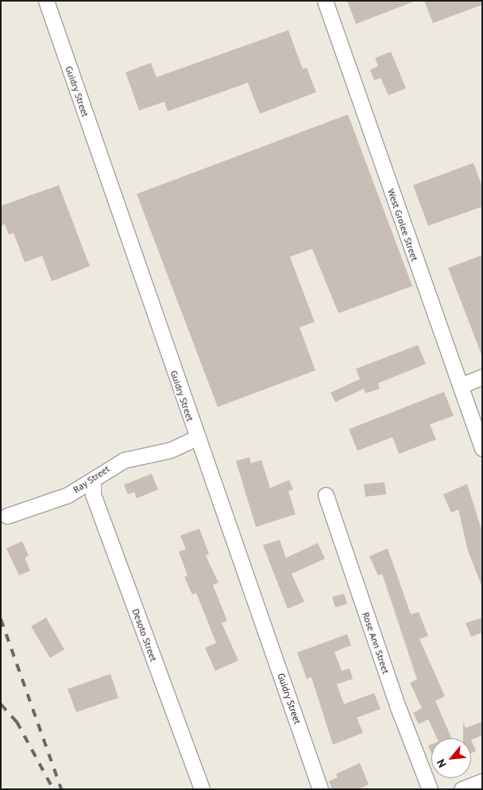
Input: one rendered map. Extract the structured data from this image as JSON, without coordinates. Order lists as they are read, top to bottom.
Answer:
{
  "streets": {
    "street": [
      "Guidry Street",
      "West Grolee Street",
      "Ray Street",
      "Desoto Street",
      "Rose Ann Street"
    ]
  },
  "crossings": [
    ["Guidry Street", "Ray Street"],
    ["Ray Street", "Desoto Street"]
  ],
  "north": "bottom left"
}
